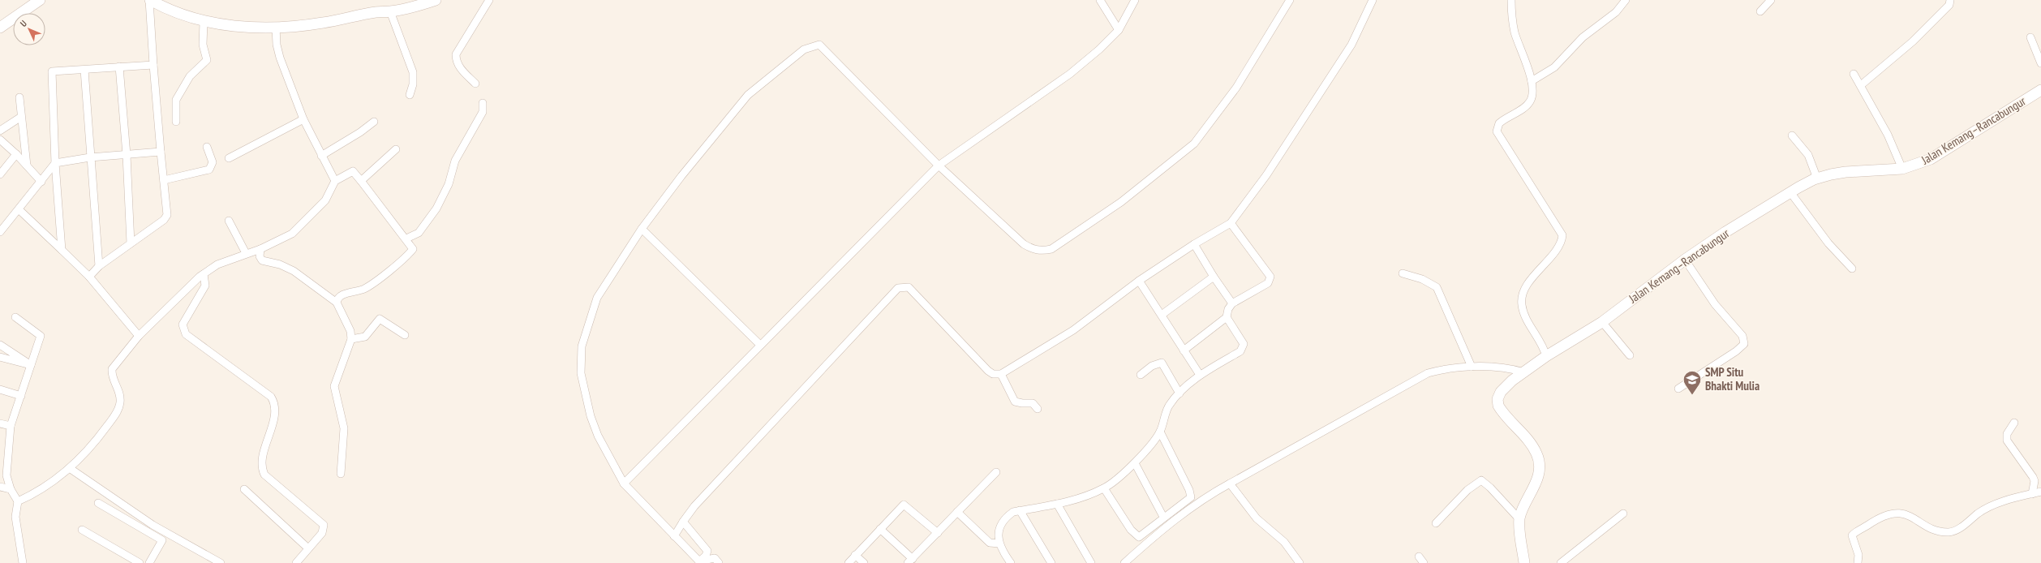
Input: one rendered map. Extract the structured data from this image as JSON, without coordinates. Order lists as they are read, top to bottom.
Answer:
{
  "streets": {
    "street": ["Jalan Kemang–Rancabungur"]
  },
  "places": {
    "school or university": ["SMP Situ Bhakti Mulia"]
  },
  "north": "top left"
}
